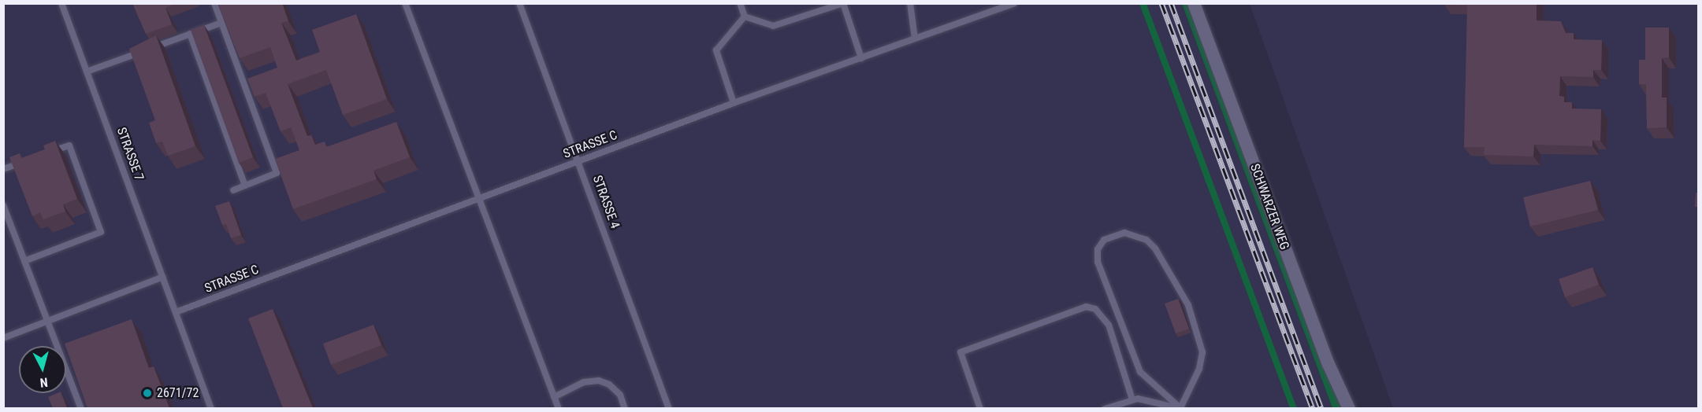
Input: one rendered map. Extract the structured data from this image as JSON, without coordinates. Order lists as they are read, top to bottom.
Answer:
{
  "streets": {
    "street": ["SCHWARZER WEG"],
    "lane": ["STRASSE C", "STRASSE 7", "STRASSE 4"]
  },
  "crossings": [
    ["STRASSE C", "STRASSE 7"],
    ["STRASSE C", "STRASSE 4"]
  ],
  "places": ["2671/72"],
  "north": "bottom"
}
